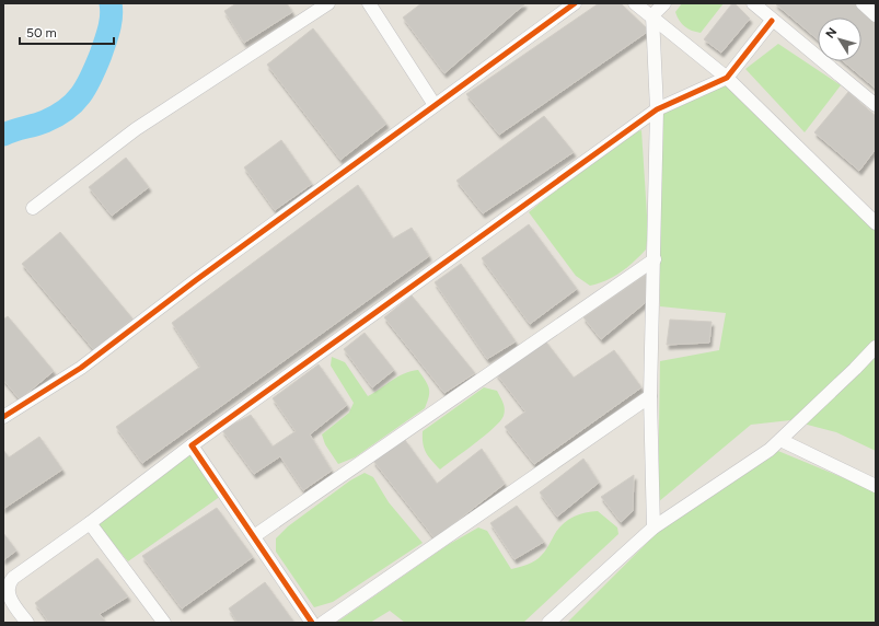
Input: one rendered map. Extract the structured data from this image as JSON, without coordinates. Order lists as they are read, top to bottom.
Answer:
{
  "scale_bar": "50 m",
  "north": "top left"
}
